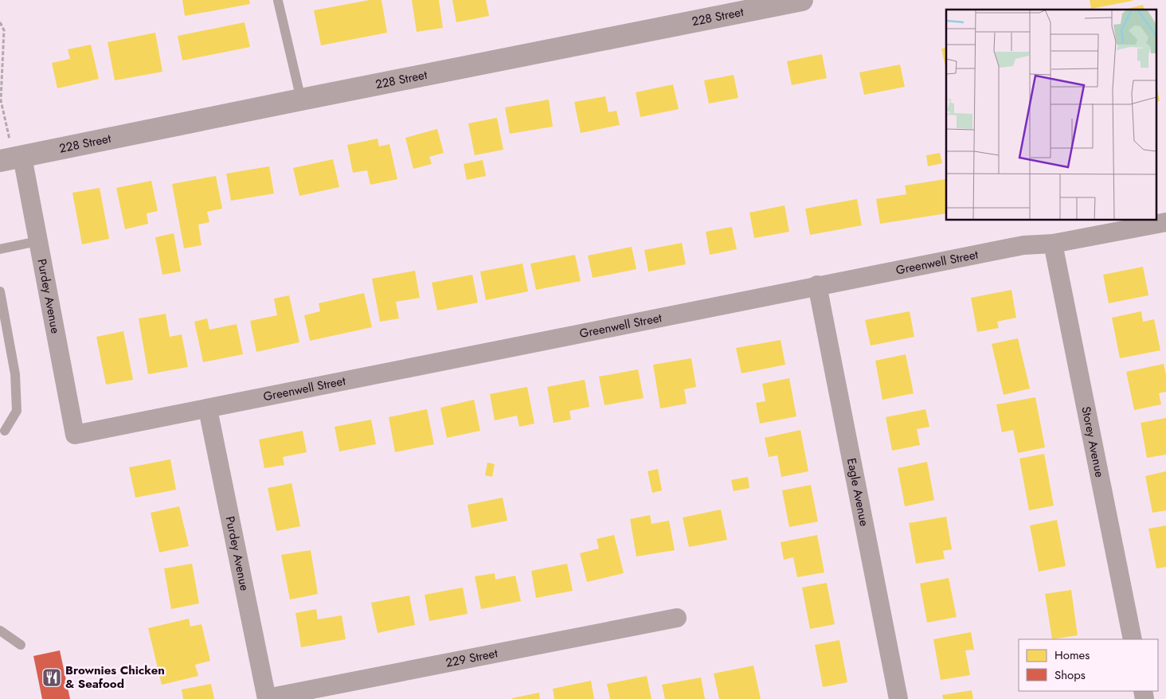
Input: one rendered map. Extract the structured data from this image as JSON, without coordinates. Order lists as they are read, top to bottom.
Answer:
{
  "streets": {
    "street": [
      "228 Street",
      "Greenwell Street",
      "Purdey Avenue",
      "Storey Avenue",
      "Eagle Avenue",
      "229 Street"
    ]
  },
  "crossings": [
    ["228 Street", "Purdey Avenue"],
    ["Greenwell Street", "Purdey Avenue"],
    ["Greenwell Street", "Storey Avenue"],
    ["Greenwell Street", "Eagle Avenue"],
    ["Purdey Avenue", "229 Street"]
  ],
  "places": {
    "restaurant": ["Brownies Chicken & Seafood"]
  },
  "legend": ["Homes", "Shops"]
}
